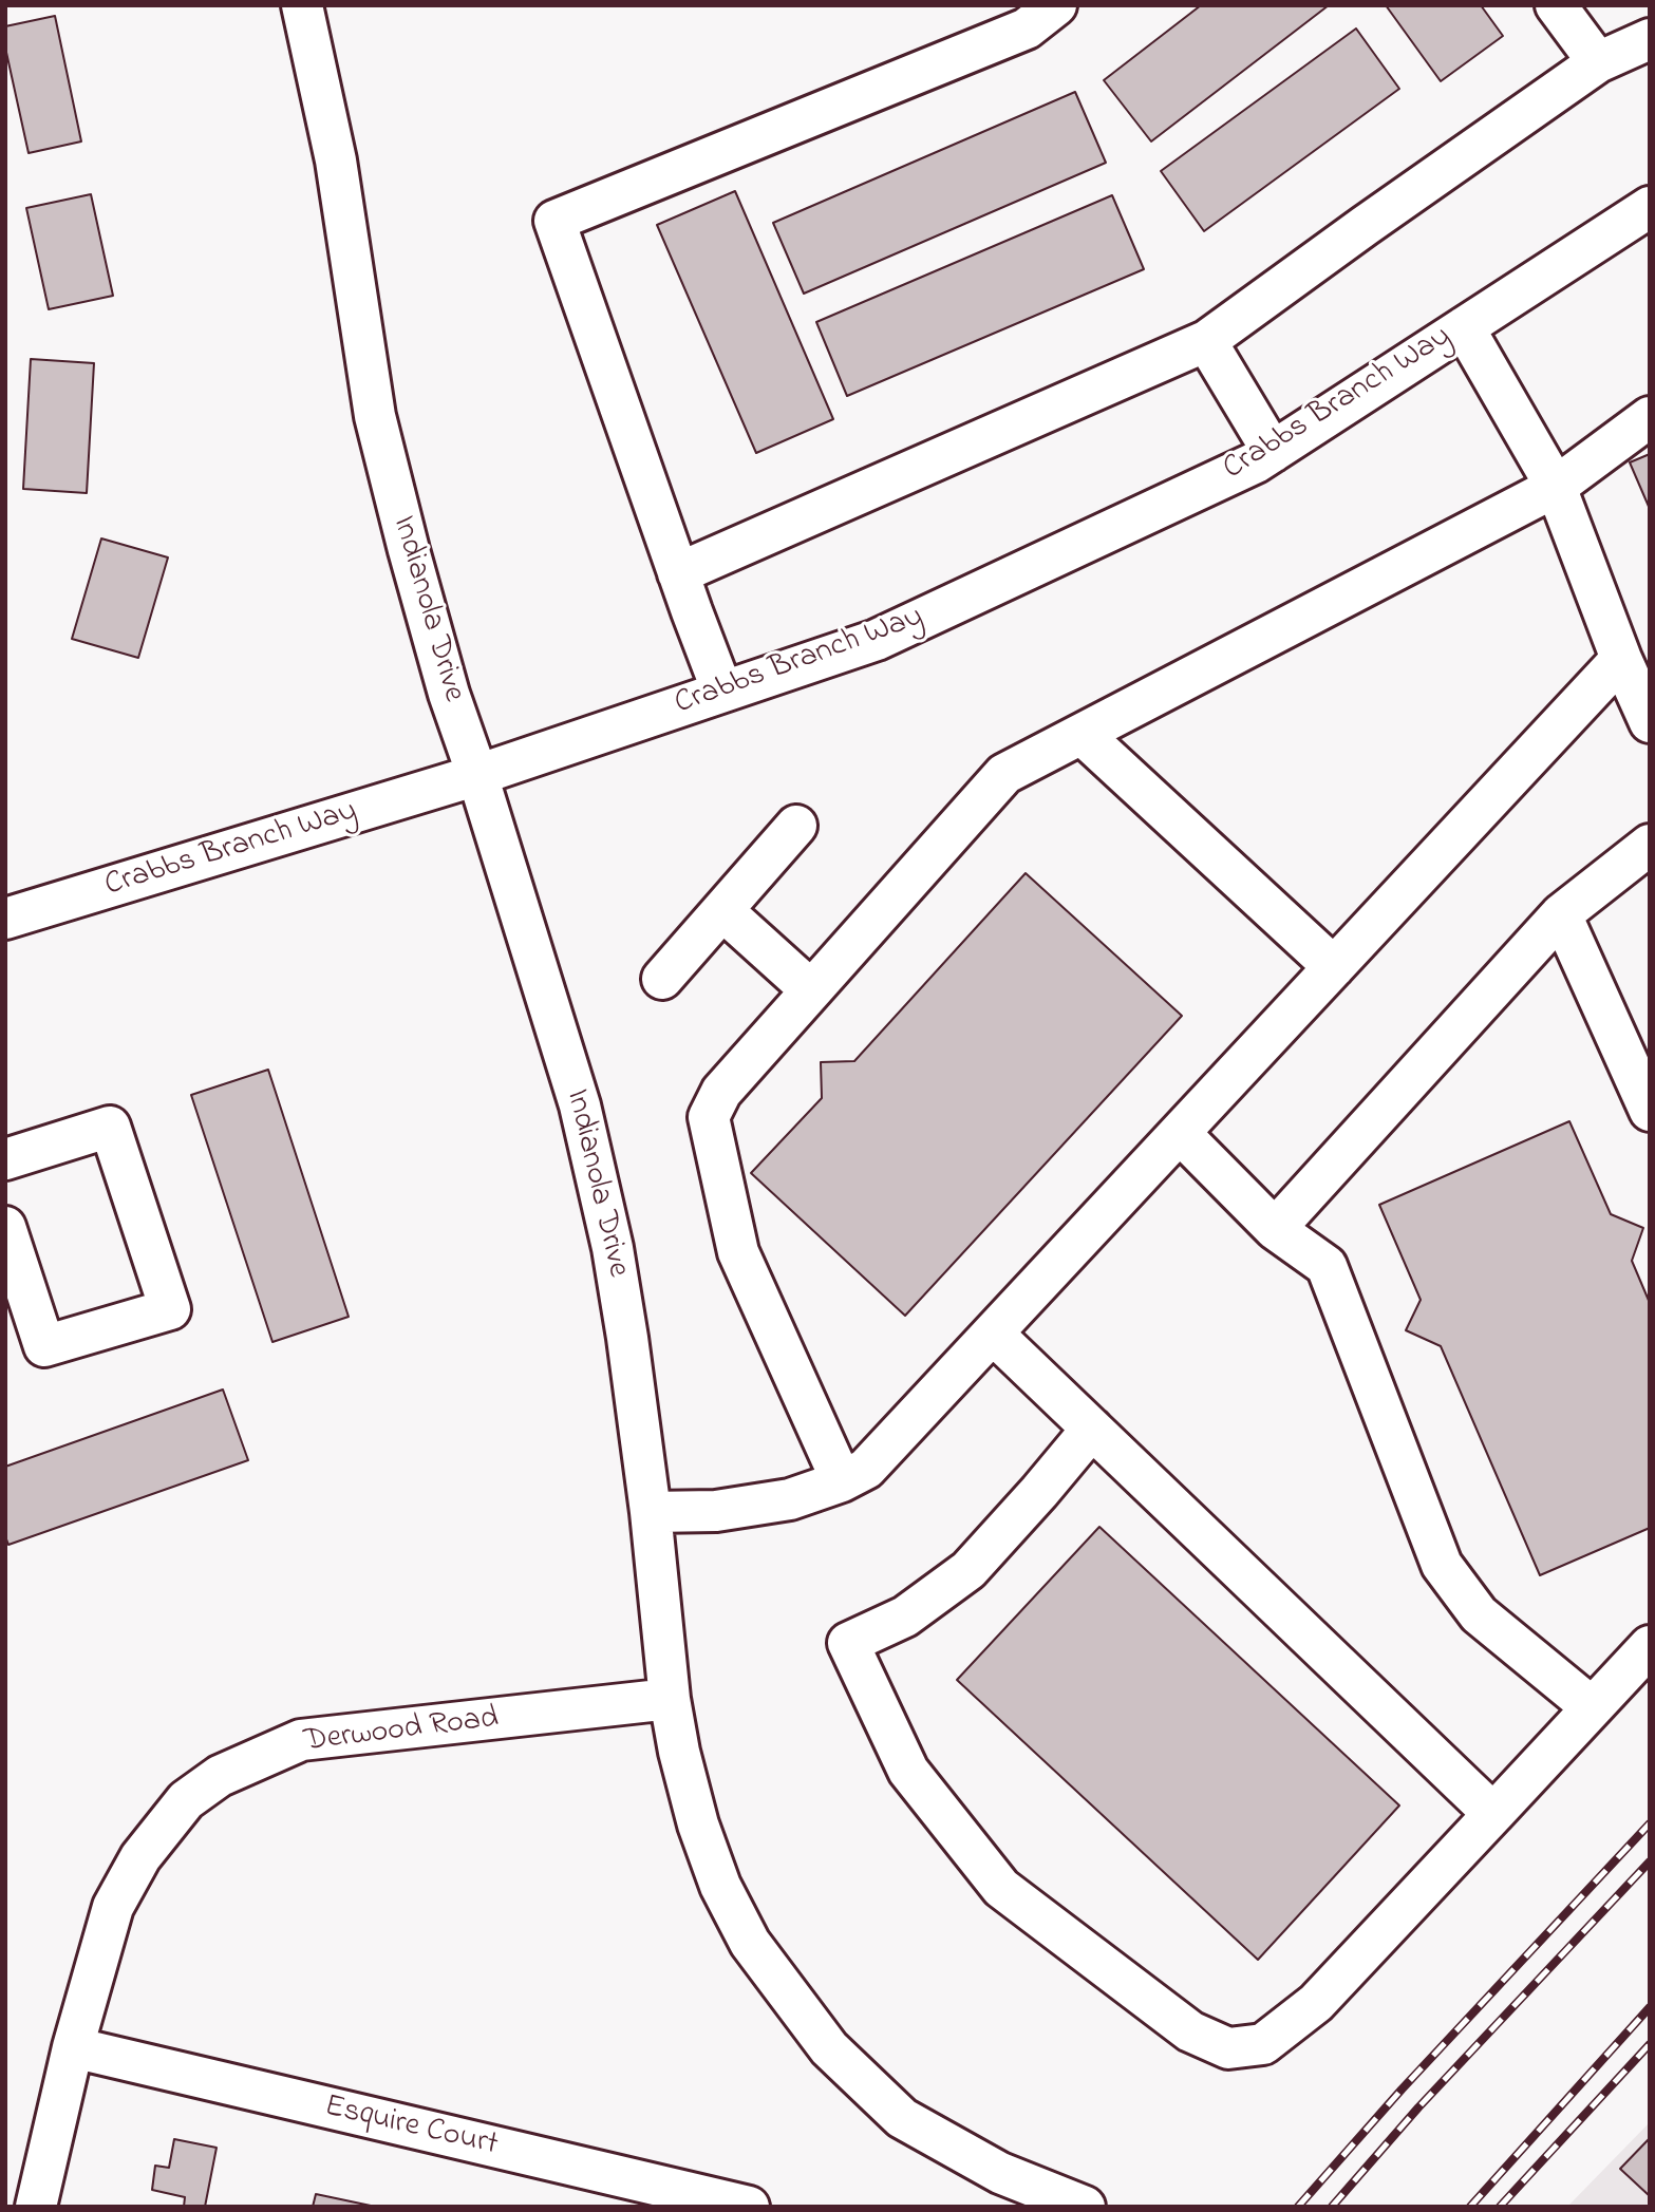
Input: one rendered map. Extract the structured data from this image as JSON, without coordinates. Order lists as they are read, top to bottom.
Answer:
{
  "streets": {
    "street": [
      "Crabbs Branch Way",
      "Indianola Drive",
      "Derwood Road",
      "Esquire Court"
    ]
  },
  "crossings": [
    ["Crabbs Branch Way", "Indianola Drive"],
    ["Indianola Drive", "Derwood Road"],
    ["Derwood Road", "Esquire Court"]
  ]
}
